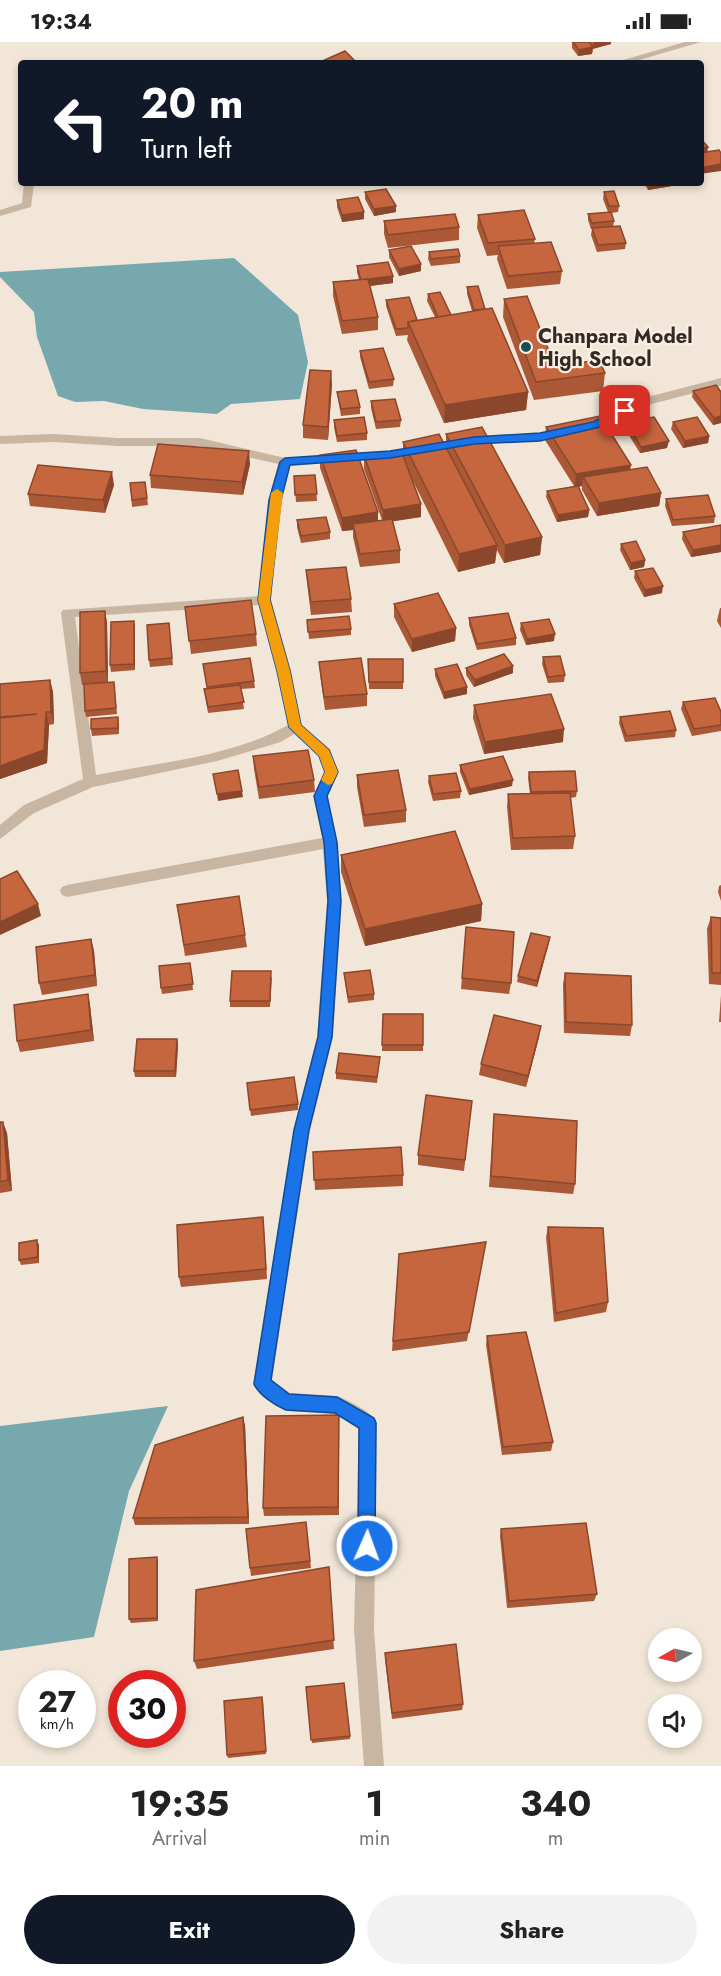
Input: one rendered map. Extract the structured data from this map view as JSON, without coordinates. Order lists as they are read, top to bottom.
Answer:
{
  "places": ["Chanpara Model High School"],
  "north": "left",
  "page": {
    "status": "19:34",
    "turn": ["20 m", "Turn left"],
    "speed": "27 km/h",
    "limit": "30",
    "eta": [
      "19:35",
      "Arrival",
      "1",
      "min",
      "340",
      "m"
    ],
    "buttons": ["Exit", "Share"]
  }
}
